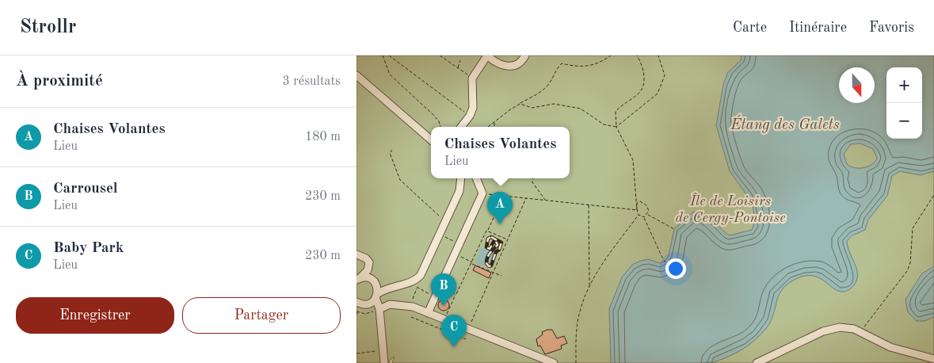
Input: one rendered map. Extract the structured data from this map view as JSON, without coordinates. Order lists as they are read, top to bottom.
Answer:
{
  "water": ["Étang des Galets"],
  "parks": ["Île de Loisirs de Cergy-Pontoise"],
  "north": "bottom",
  "page": {
    "header": "Strollr",
    "nav": ["Carte", "Itinéraire", "Favoris"],
    "heading": ["À proximité", "3 résultats"],
    "map_buttons": ["+", "−"],
    "list": [
      {
        "mark": "A",
        "name": "Chaises Volantes",
        "note": "Lieu",
        "value": "180 m"
      },
      {
        "mark": "B",
        "name": "Carrousel",
        "note": "Lieu",
        "value": "230 m"
      },
      {
        "mark": "C",
        "name": "Baby Park",
        "note": "Lieu",
        "value": "230 m"
      }
    ],
    "popup": ["Chaises Volantes", "Lieu"],
    "pins": ["A", "B", "C"],
    "buttons": ["Enregistrer", "Partager"]
  }
}
